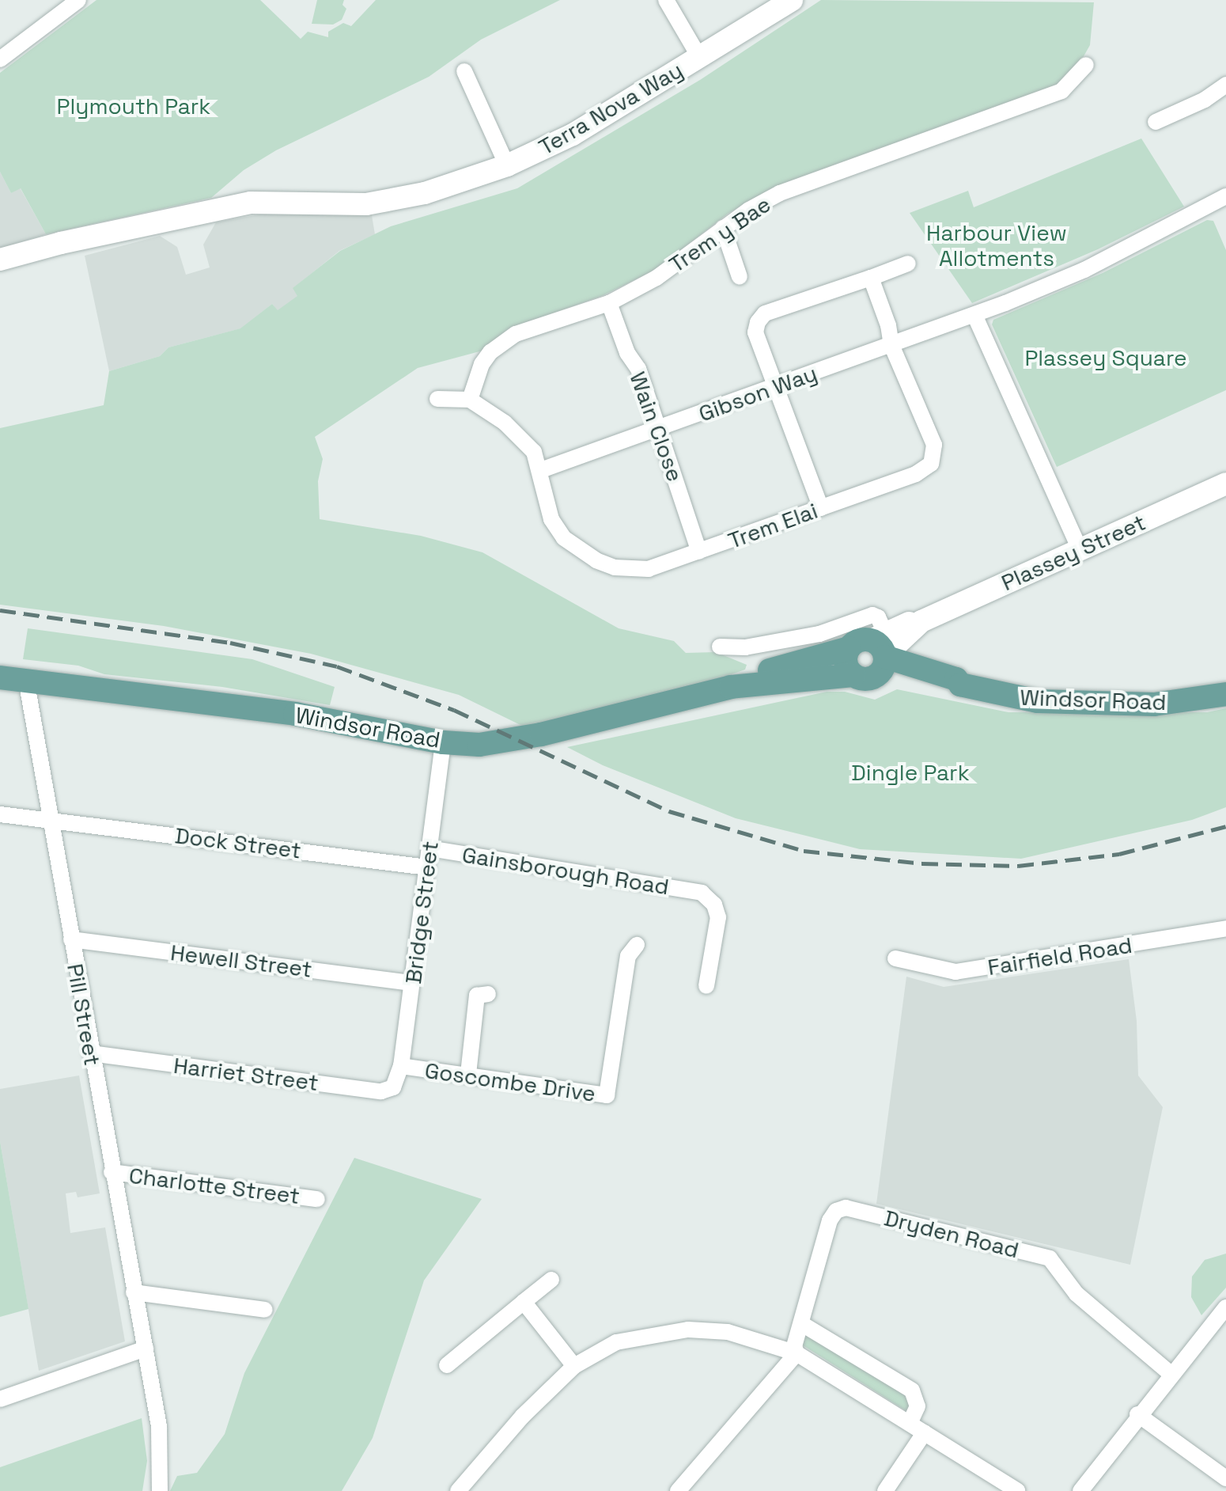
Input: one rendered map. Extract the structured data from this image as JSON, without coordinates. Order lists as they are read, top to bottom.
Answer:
{
  "streets": {
    "main road": ["Windsor Road"],
    "street": [
      "Terra Nova Way",
      "Trem y Bae",
      "Gibson Way",
      "Wain Close",
      "Trem Elai",
      "Plassey Street",
      "Dock Street",
      "Gainsborough Road",
      "Bridge Street",
      "Fairfield Road",
      "Hewell Street",
      "Pill Street",
      "Harriet Street",
      "Goscombe Drive",
      "Charlotte Street",
      "Dryden Road"
    ]
  },
  "crossings": [
    ["Trem y Bae", "Wain Close"],
    ["Gibson Way", "Wain Close"],
    ["Gibson Way", "Trem Elai"],
    ["Wain Close", "Trem Elai"],
    ["Plassey Street", "Windsor Road"],
    ["Windsor Road", "Bridge Street"],
    ["Windsor Road", "Pill Street"],
    ["Dock Street", "Bridge Street"],
    ["Dock Street", "Pill Street"],
    ["Gainsborough Road", "Bridge Street"],
    ["Bridge Street", "Hewell Street"],
    ["Bridge Street", "Harriet Street"],
    ["Bridge Street", "Goscombe Drive"],
    ["Hewell Street", "Pill Street"],
    ["Pill Street", "Harriet Street"],
    ["Pill Street", "Charlotte Street"],
    ["Harriet Street", "Goscombe Drive"]
  ],
  "parks": [
    "Plymouth Park",
    "Harbour View Allotments",
    "Plassey Square",
    "Dingle Park"
  ]
}
